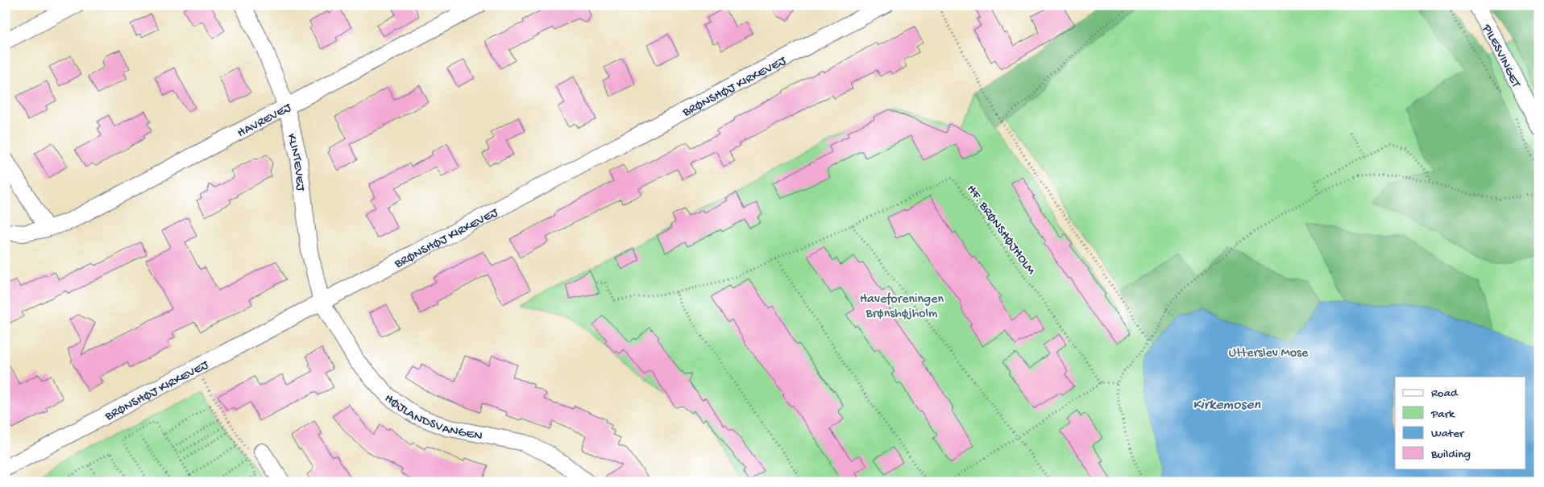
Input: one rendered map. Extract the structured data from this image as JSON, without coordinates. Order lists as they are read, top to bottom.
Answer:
{
  "streets": {
    "street": [
      "PILESVINGET",
      "BRØNSHØJ KIRKEVEJ",
      "HAVREVEJ",
      "KLINTEVEJ",
      "HØJLANDSVANGEN"
    ],
    "path": ["HF. BRØNSHØJHOLM"]
  },
  "crossings": [
    ["BRØNSHØJ KIRKEVEJ", "KLINTEVEJ"],
    ["BRØNSHØJ KIRKEVEJ", "HØJLANDSVANGEN"],
    ["HAVREVEJ", "KLINTEVEJ"],
    ["KLINTEVEJ", "HØJLANDSVANGEN"]
  ],
  "water": ["Kirkemosen"],
  "parks": ["Haveforeningen Brønshøjholm", "Utterslev Mose"],
  "legend": [
    "Road",
    "Park",
    "Water",
    "Building"
  ]
}
